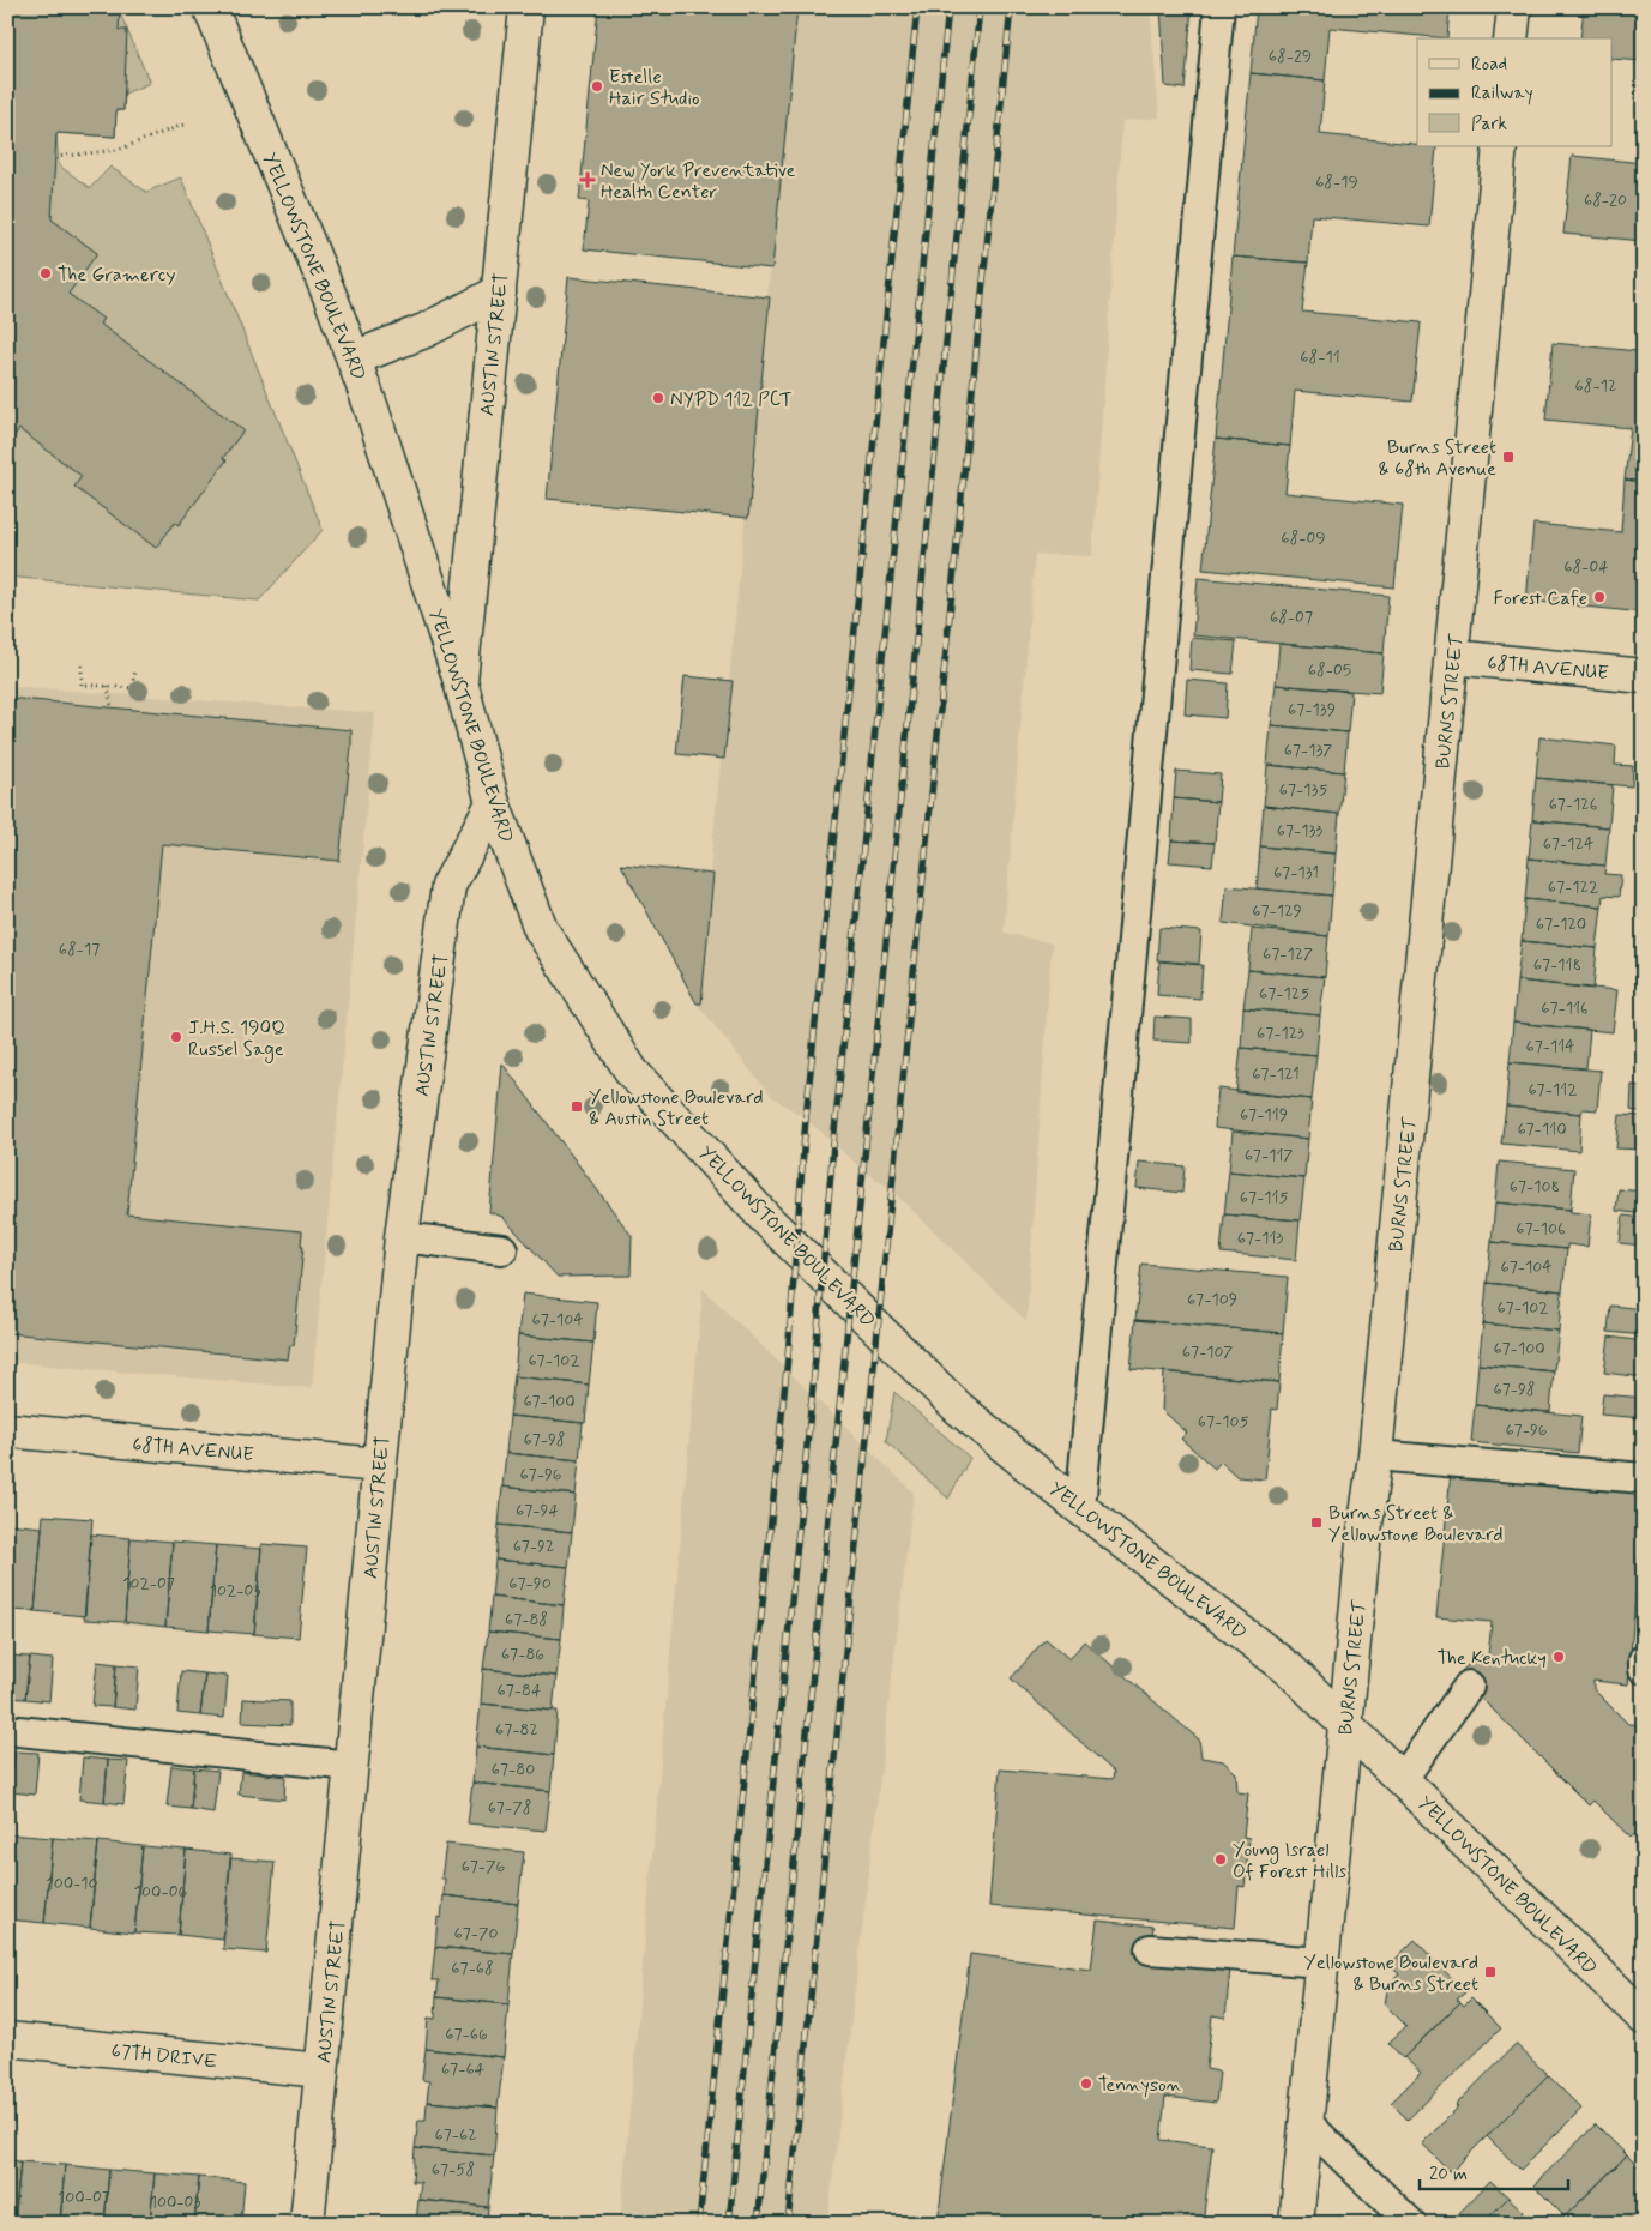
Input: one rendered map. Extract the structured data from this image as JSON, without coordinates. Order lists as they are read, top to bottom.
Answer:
{
  "streets": {
    "street": [
      "YELLOWSTONE BOULEVARD",
      "AUSTIN STREET",
      "68TH AVENUE",
      "BURNS STREET",
      "67TH DRIVE"
    ]
  },
  "crossings": [
    ["YELLOWSTONE BOULEVARD", "AUSTIN STREET"],
    ["YELLOWSTONE BOULEVARD", "BURNS STREET"],
    ["AUSTIN STREET", "68TH AVENUE"],
    ["AUSTIN STREET", "67TH DRIVE"],
    ["68TH AVENUE", "BURNS STREET"]
  ],
  "places": {
    "other": [
      "Estelle Hair Studio",
      "The Gramercy",
      "NYPD 112 PCT",
      "Forest Cafe",
      "J.H.S. 190Q Russel Sage",
      "The Kentucky",
      "Young Israel Of Forest Hills",
      "Tennyson"
    ],
    "health": ["New York Preventative Health Center"],
    "transit": [
      "Burns Street & 68th Avenue",
      "Yellowstone Boulevard & Austin Street",
      "Burns Street & Yellowstone Boulevard",
      "Yellowstone Boulevard & Burns Street"
    ]
  },
  "house_numbers": [
    "68-29",
    "68-19",
    "68-20",
    "68-11",
    "68-12",
    "68-09",
    "68-04",
    "68-07",
    "68-05",
    "67-139",
    "67-137",
    "67-135",
    "67-126",
    "67-133",
    "67-124",
    "67-131",
    "67-122",
    "67-129",
    "67-120",
    "68-17",
    "67-127",
    "67-118",
    "67-125",
    "67-116",
    "67-123",
    "67-114",
    "67-121",
    "67-112",
    "67-119",
    "67-110",
    "67-117",
    "67-108",
    "67-115",
    "67-106",
    "67-113",
    "67-104",
    "67-109",
    "67-102",
    "67-104",
    "67-100",
    "67-107",
    "67-102",
    "67-98",
    "67-100",
    "67-105",
    "67-96",
    "67-98",
    "67-96",
    "67-94",
    "67-92",
    "102-07",
    "67-90",
    "102-03",
    "67-88",
    "67-86",
    "67-84",
    "67-82",
    "67-80",
    "67-78",
    "67-76",
    "100-10",
    "100-06",
    "67-70",
    "67-68",
    "67-66",
    "67-64",
    "67-62",
    "67-58",
    "100-07",
    "100-03"
  ],
  "legend": ["Road", "Railway", "Park"],
  "scale_bar": "20 m"
}
